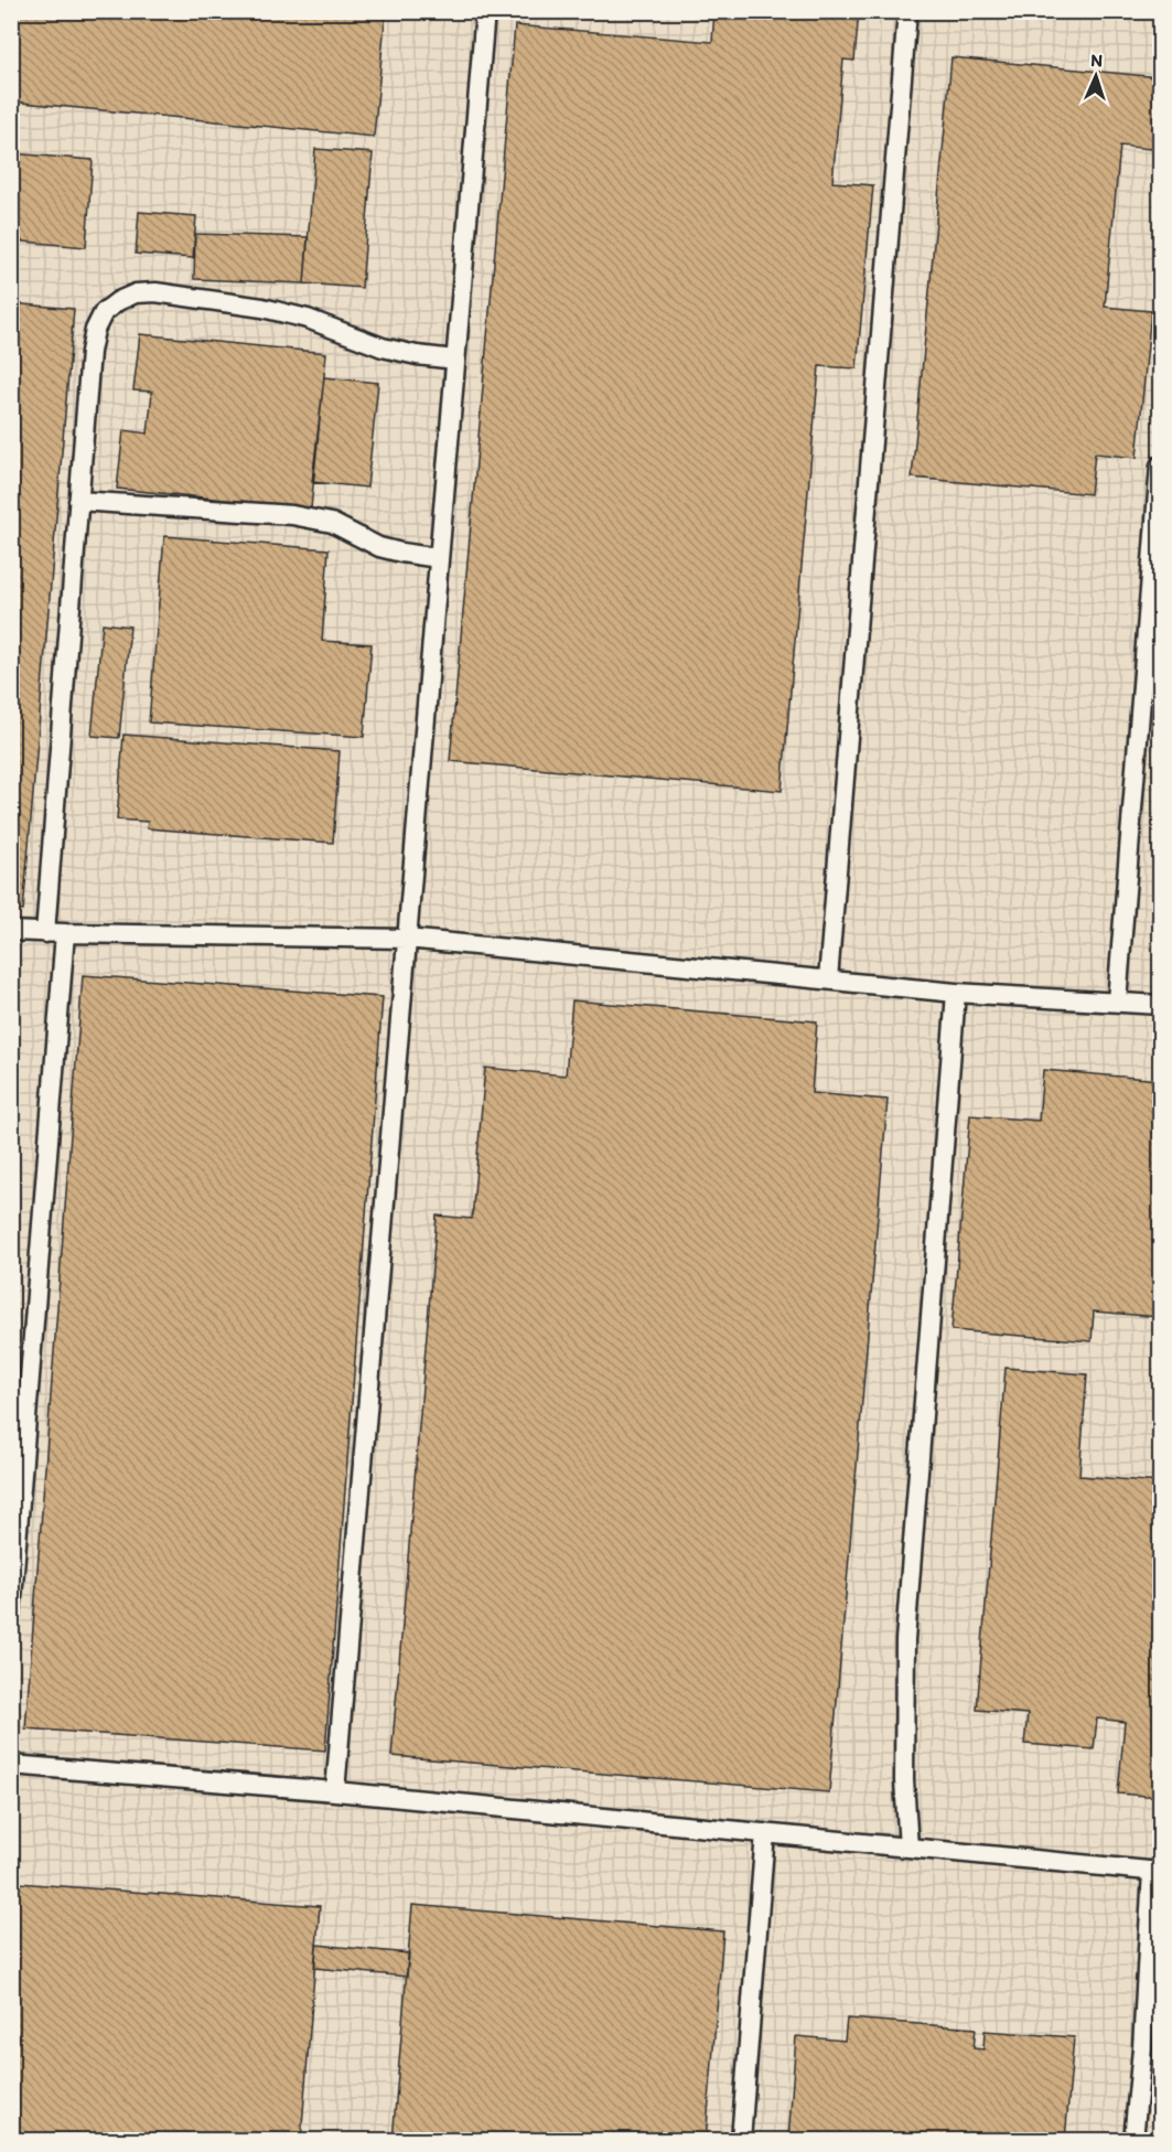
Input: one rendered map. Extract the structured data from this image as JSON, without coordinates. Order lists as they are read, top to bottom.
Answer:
{
  "north": "top"
}
